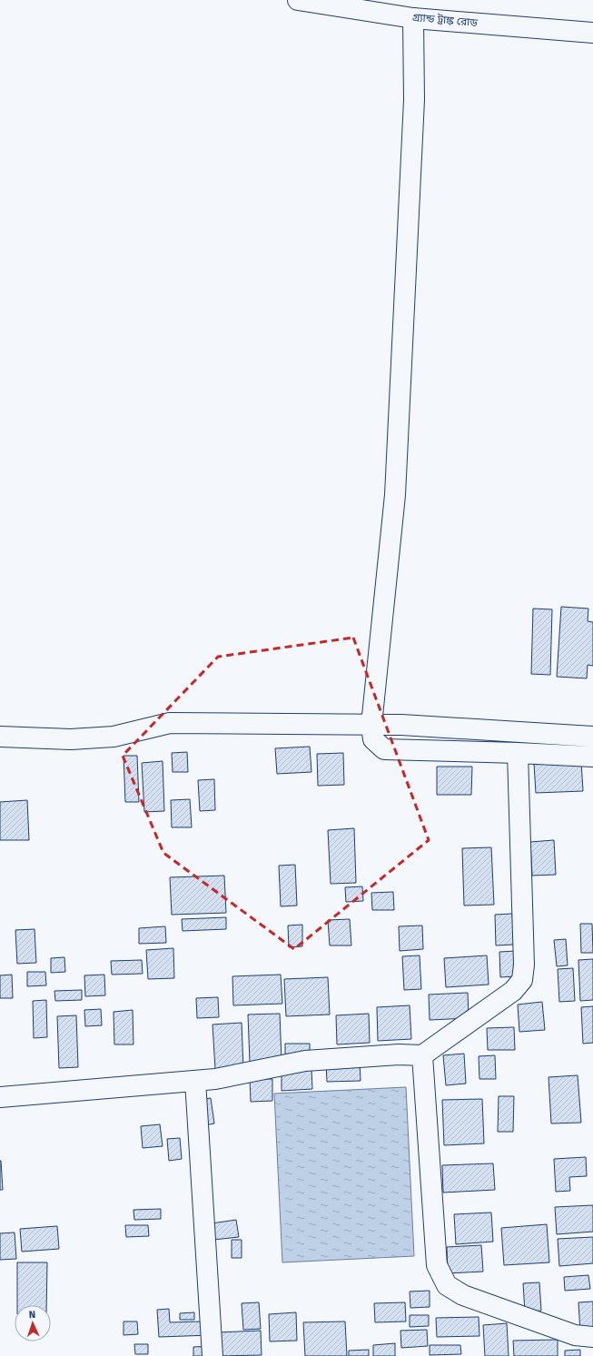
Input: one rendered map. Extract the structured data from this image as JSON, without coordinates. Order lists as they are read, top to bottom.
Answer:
{
  "streets": {
    "main road": ["গ্র্যান্ড ট্রাঙ্ক রোড"]
  },
  "north": "top"
}
